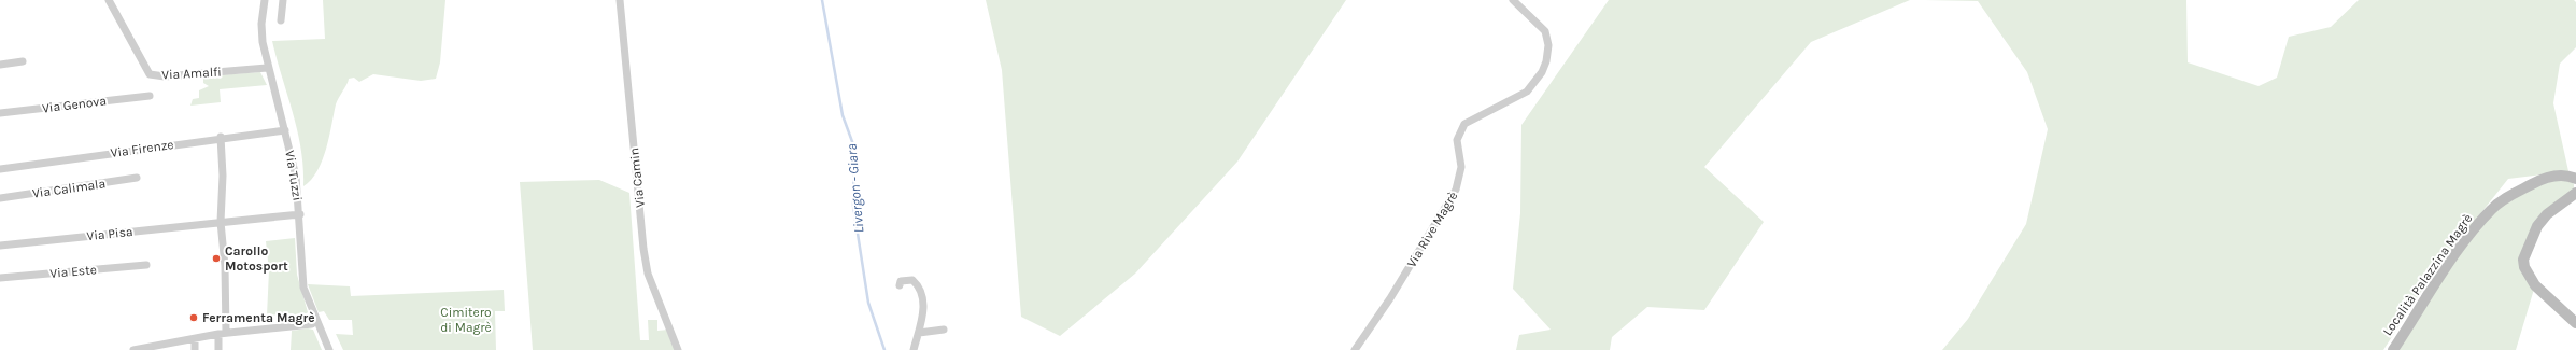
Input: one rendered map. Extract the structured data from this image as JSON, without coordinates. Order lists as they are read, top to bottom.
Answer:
{
  "streets": {
    "main road": ["Località Palazzina Magrè"],
    "street": [
      "Via Amalfi",
      "Via Genova",
      "Via Firenze",
      "Via Tuzzi",
      "Via Camin",
      "Via Calimala",
      "Via Rive Magrè",
      "Via Pisa",
      "Via Este"
    ]
  },
  "crossings": [
    ["Via Amalfi", "Via Tuzzi"],
    ["Via Firenze", "Via Tuzzi"],
    ["Via Tuzzi", "Via Pisa"]
  ],
  "water": ["Livergon - Giara"],
  "parks": ["Cimitero di Magrè"],
  "places": ["Carollo Motosport", "Ferramenta Magrè"]
}
